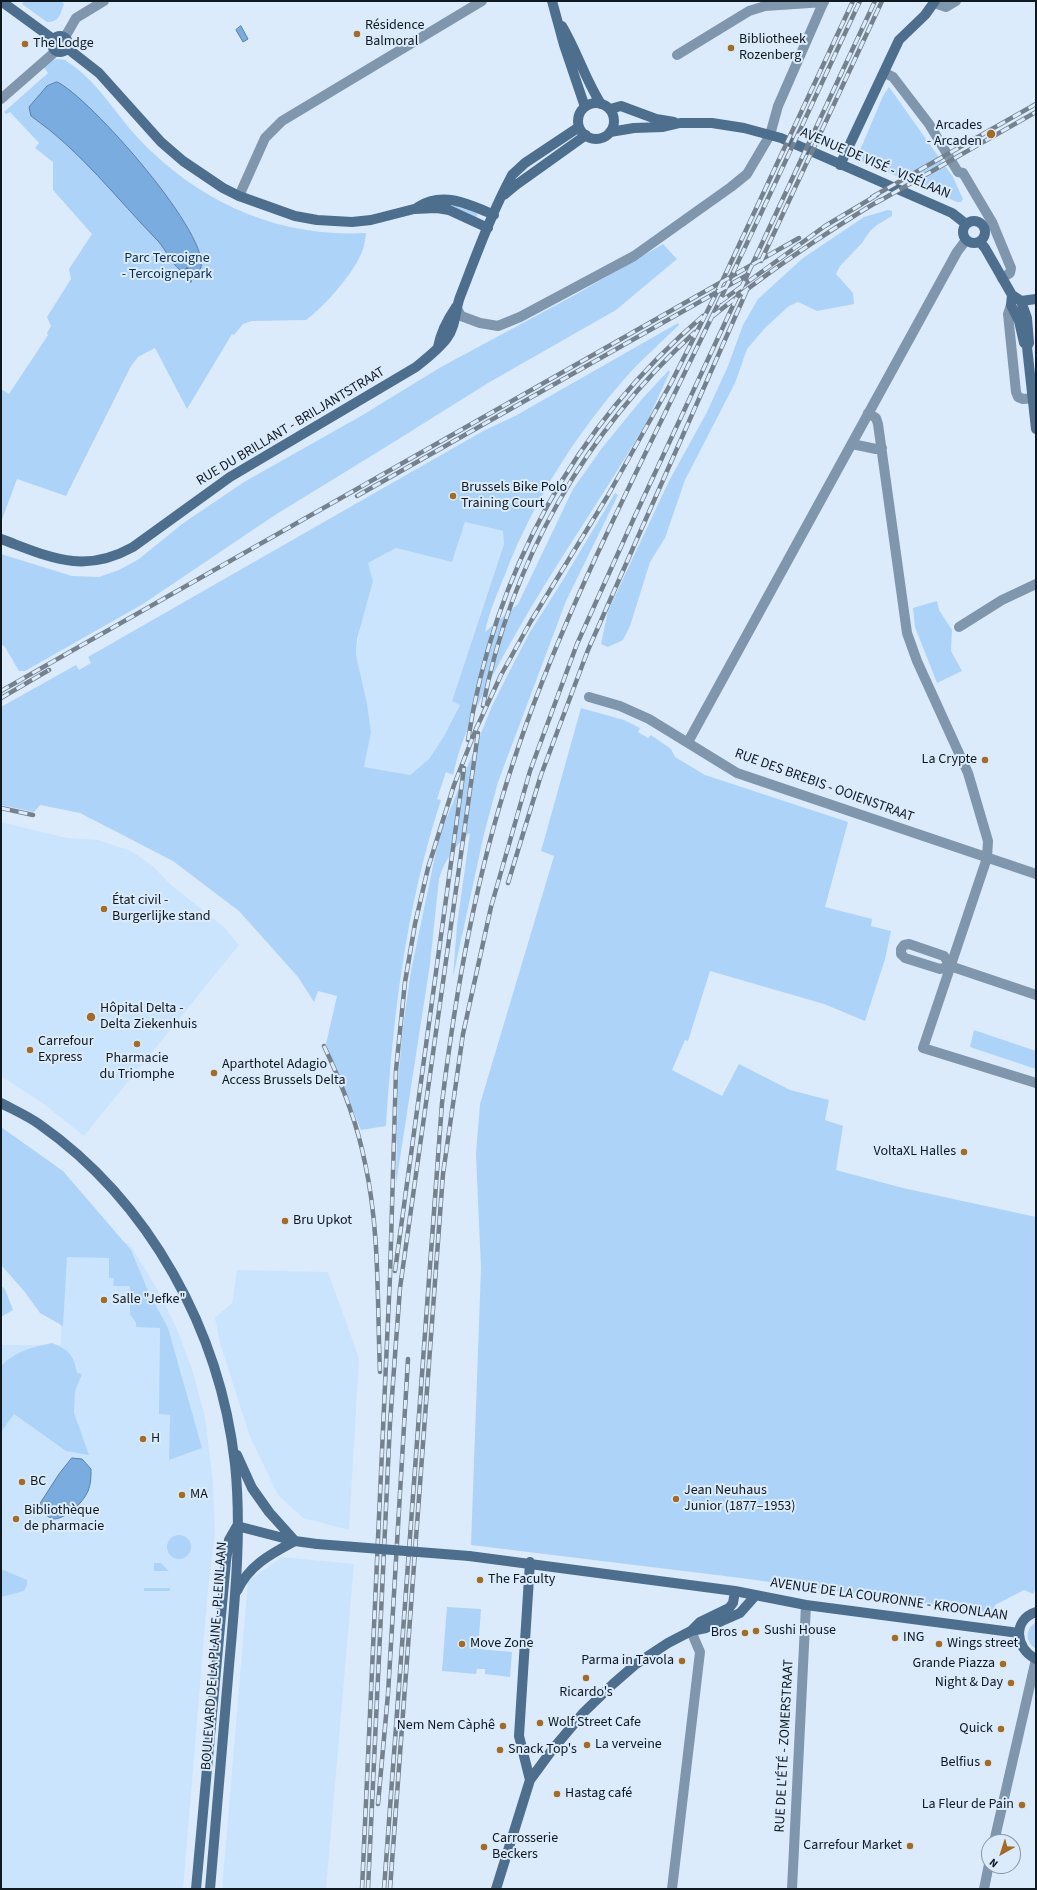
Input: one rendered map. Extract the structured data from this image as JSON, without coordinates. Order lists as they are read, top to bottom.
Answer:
{
  "streets": {
    "street": [
      "AVENUE DE VISÉ - VISÉLAAN",
      "RUE DU BRILLANT - BRILJANTSTRAAT",
      "RUE DES BREBIS - OOIENSTRAAT",
      "AVENUE DE LA COURONNE - KROONLAAN",
      "BOULEVARD DE LA PLAINE - PLEINLAAN",
      "RUE DE L'ÉTÉ - ZOMERSTRAAT"
    ]
  },
  "crossings": [
    ["AVENUE DE LA COURONNE - KROONLAAN", "RUE DE L'ÉTÉ - ZOMERSTRAAT"]
  ],
  "parks": ["Parc Tercoigne - Tercoignepark"],
  "places": [
    "Résidence Balmoral",
    "The Lodge",
    "Bibliotheek Rozenberg",
    "Arcades - Arcaden",
    "Brussels Bike Polo Training Court",
    "La Crypte",
    "État civil - Burgerlijke stand",
    "Hôpital Delta - Delta Ziekenhuis",
    "Pharmacie du Triomphe",
    "Carrefour Express",
    "Aparthotel Adagio Access Brussels Delta",
    "VoltaXL Halles",
    "Bru Upkot",
    "Salle \"Jefke\"",
    "H",
    "BC",
    "MA",
    "Jean Neuhaus Junior (1877–1953)",
    "Bibliothèque de pharmacie",
    "The Faculty",
    "Sushi House",
    "Bros",
    "ING",
    "Move Zone",
    "Wings street",
    "Parma in Tavola",
    "Grande Piazza",
    "Ricardo's",
    "Night & Day",
    "Wolf Street Cafe",
    "Nem Nem Càphê",
    "Quick",
    "La verveine",
    "Snack Top's",
    "Belfius",
    "Hastag café",
    "La Fleur de Pain",
    "Carrefour Market",
    "Carrosserie Beckers"
  ],
  "north": "bottom left"
}
